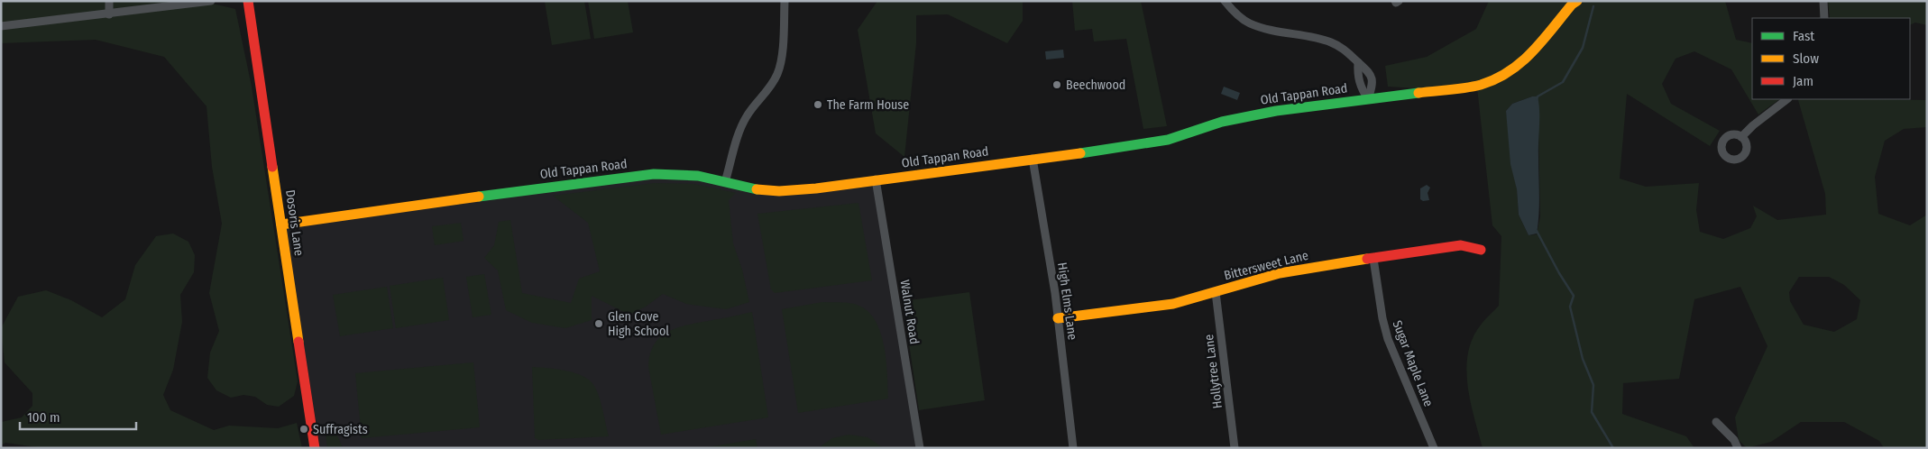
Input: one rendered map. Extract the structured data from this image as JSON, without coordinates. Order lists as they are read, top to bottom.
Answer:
{
  "streets": {
    "street": [
      "Old Tappan Road",
      "Dosoris Lane",
      "Bittersweet Lane",
      "High Elms Lane",
      "Walnut Road",
      "Sugar Maple Lane",
      "Hollytree Lane"
    ]
  },
  "crossings": [
    ["Old Tappan Road", "Dosoris Lane"],
    ["Old Tappan Road", "High Elms Lane"],
    ["Old Tappan Road", "Walnut Road"],
    ["Bittersweet Lane", "High Elms Lane"],
    ["Bittersweet Lane", "Sugar Maple Lane"],
    ["Bittersweet Lane", "Hollytree Lane"]
  ],
  "places": [
    "Beechwood",
    "The Farm House",
    "Glen Cove High School",
    "Suffragists"
  ],
  "legend": ["Fast", "Slow", "Jam"],
  "scale_bar": "100 m"
}
